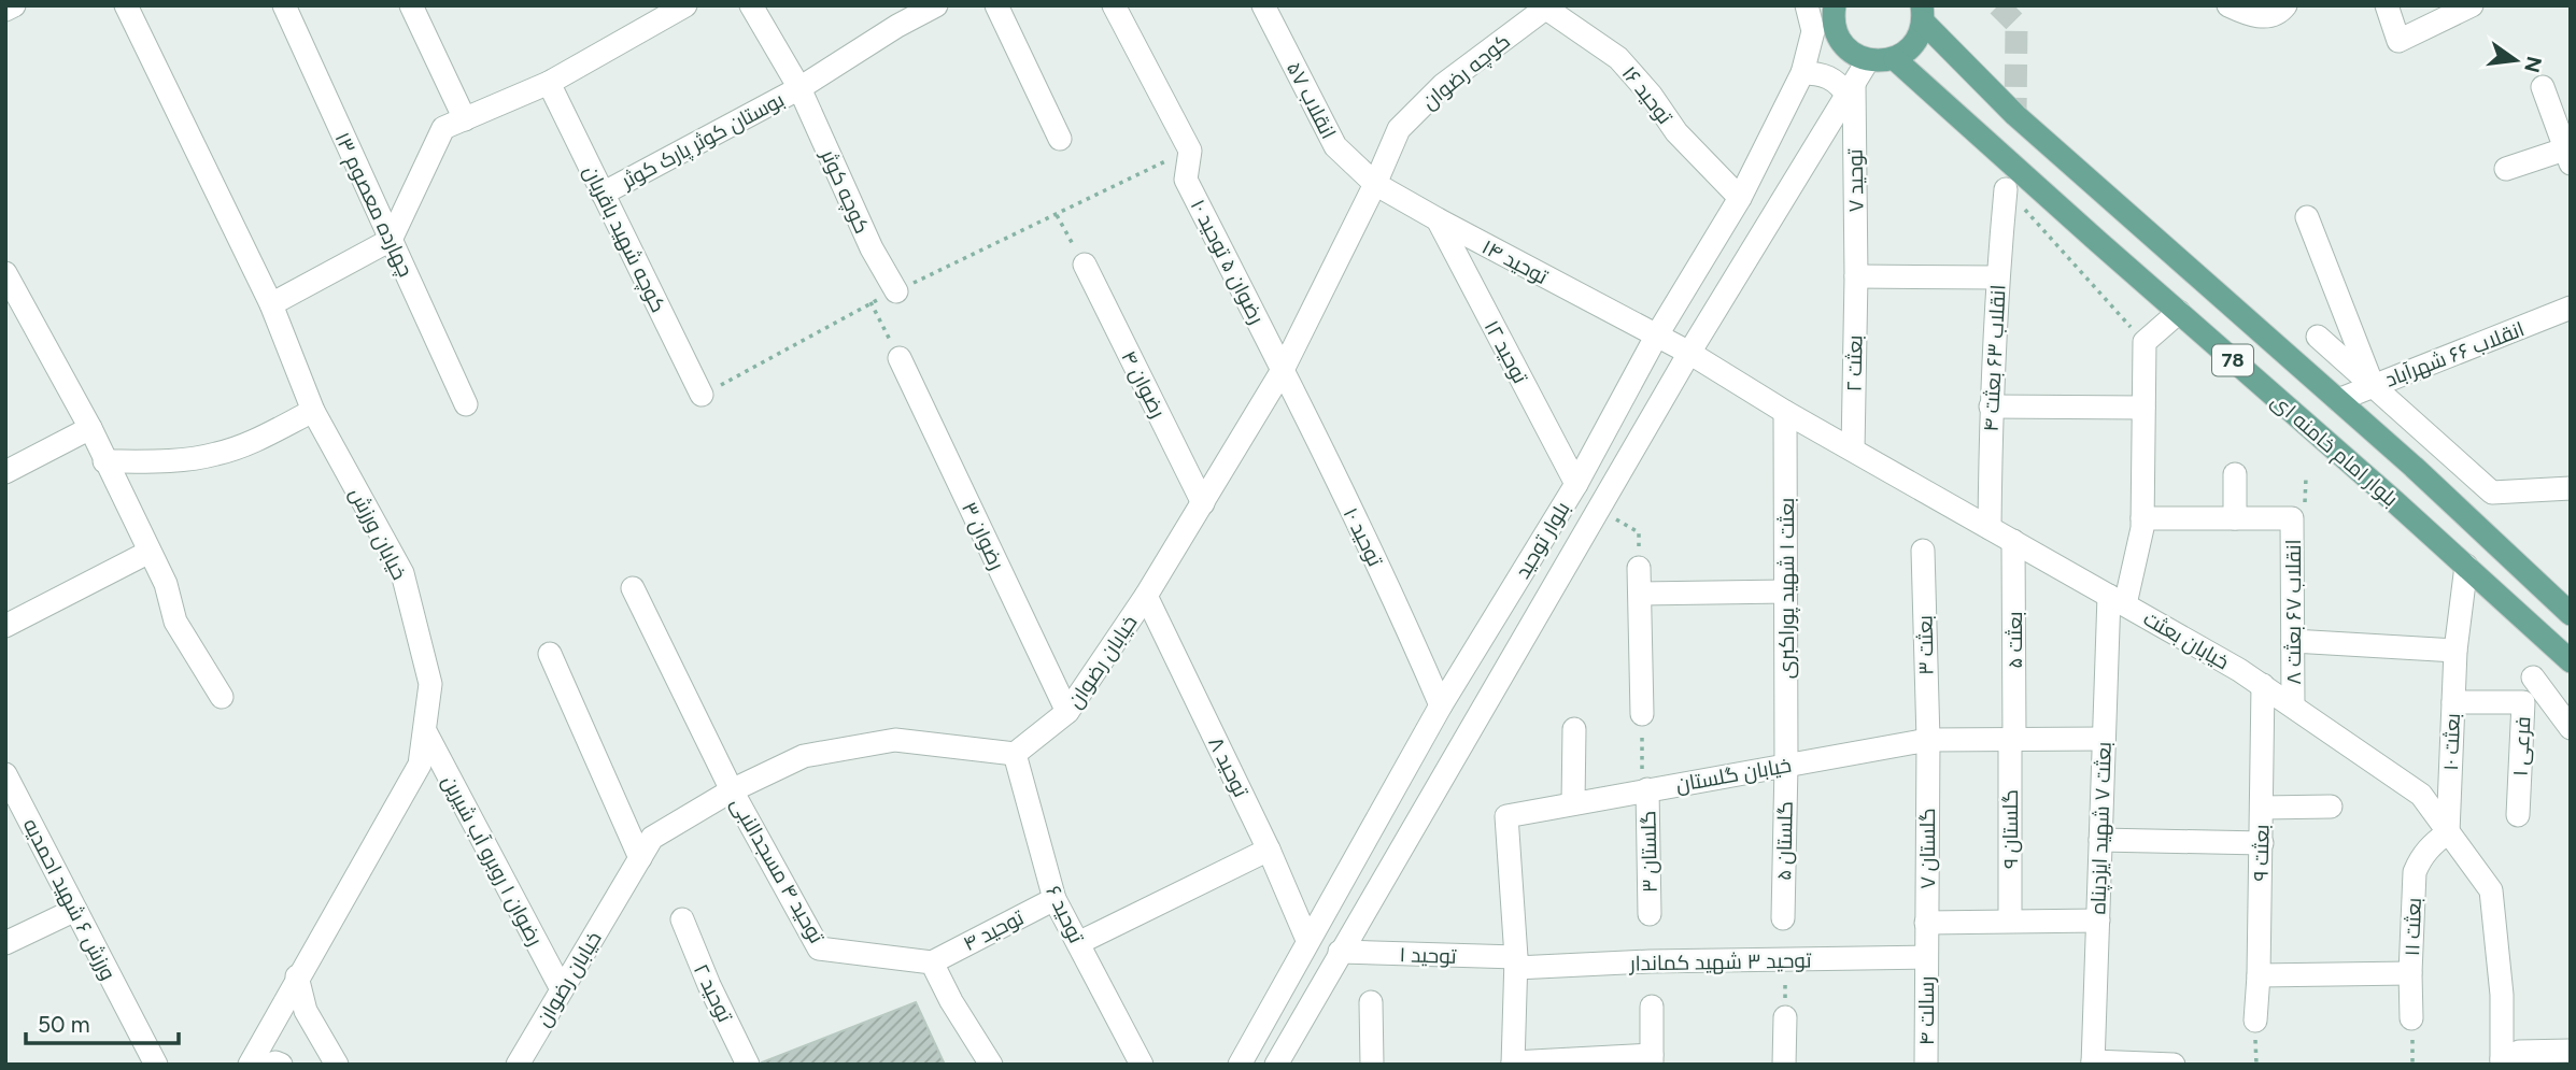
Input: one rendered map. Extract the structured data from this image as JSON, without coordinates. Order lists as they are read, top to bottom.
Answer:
{
  "streets": {
    "main road": ["78", "بلوار امام خامنه ای"],
    "street": [
      "کوچه رضوان",
      "توحید ۱۶",
      "انقلاب ۵۷",
      "بوستان کوثر پارک کوثر",
      "توحید ۷",
      "کوچه کوثر",
      "چهارده معصوم ۱۳",
      "کوچه شهید باقریان",
      "رضوان ۵ توحید ۱۰",
      "توحید ۱۴",
      "توحید ۱۲",
      "انقلاب ۶۶ شهرآباد",
      "انقلاب ۶۳ بعثت ۴",
      "بعثت ۲",
      "رضوان ۴",
      "خیابان ورزش",
      "رضوان ۳",
      "توحید ۱۰",
      "بلوار توحید",
      "بعثت ۱ شهید پوراکبری",
      "انقلاب ۶۷ بعثت ۸",
      "بعثت ۵",
      "خیابان بعثت",
      "بعثت ۳",
      "خیابان رضوان",
      "بعثت ۱۰",
      "فرعی ۱",
      "توحید ۸",
      "خیابان گلستان",
      "بعثت ۷ شهید ایزدپناه",
      "گلستان ۹",
      "گلستان ۵",
      "گلستان ۷",
      "گلستان ۳",
      "بعثت ۹",
      "رضوان ۱ روبرو آب شیرین",
      "توحید ۴ مسجدالنبی",
      "ورزش ۶ شهید احمدیه",
      "توحید ۶",
      "بعثت ۱۱",
      "توحید ۴",
      "توحید ۱",
      "توحید ۳ شهید کماندار",
      "توحید ۲",
      "رسالت ۴"
    ]
  },
  "crossings": [
    ["کوچه رضوان", "توحید ۱۶"],
    ["کوچه رضوان", "انقلاب ۵۷"],
    ["کوچه رضوان", "توحید ۱۴"],
    ["کوچه رضوان", "خیابان رضوان"],
    ["توحید ۱۶", "بلوار توحید"],
    ["انقلاب ۵۷", "توحید ۱۴"],
    ["انقلاب ۵۷", "خیابان رضوان"],
    ["بوستان کوثر پارک کوثر", "کوچه کوثر"],
    ["بوستان کوثر پارک کوثر", "کوچه شهید باقریان"],
    ["توحید ۷", "بعثت ۲"],
    ["توحید ۷", "بلوار توحید"],
    ["رضوان ۵ توحید ۱۰", "توحید ۱۰"],
    ["رضوان ۵ توحید ۱۰", "خیابان رضوان"],
    ["توحید ۱۴", "توحید ۱۲"],
    ["توحید ۱۴", "بلوار توحید"],
    ["توحید ۱۴", "خیابان بعثت"],
    ["توحید ۱۴", "خیابان رضوان"],
    ["توحید ۱۲", "بلوار توحید"],
    ["انقلاب ۶۶ شهرآباد", "بلوار امام خامنه ای"],
    ["انقلاب ۶۳ بعثت ۴", "خیابان بعثت"],
    ["78", "بلوار امام خامنه ای"],
    ["بعثت ۲", "خیابان بعثت"],
    ["رضوان ۴", "خیابان رضوان"],
    ["بلوار امام خامنه ای", "بعثت ۱۰"],
    ["خیابان ورزش", "رضوان ۱ روبرو آب شیرین"],
    ["رضوان ۳", "خیابان رضوان"],
    ["توحید ۱۰", "بلوار توحید"],
    ["توحید ۱۰", "خیابان رضوان"],
    ["بلوار توحید", "خیابان بعثت"],
    ["بلوار توحید", "توحید ۸"],
    ["بلوار توحید", "توحید ۱"],
    ["بعثت ۱ شهید پوراکبری", "خیابان بعثت"],
    ["بعثت ۱ شهید پوراکبری", "خیابان گلستان"],
    ["بعثت ۱ شهید پوراکبری", "گلستان ۵"],
    ["انقلاب ۶۷ بعثت ۸", "خیابان بعثت"],
    ["بعثت ۵", "خیابان بعثت"],
    ["بعثت ۵", "خیابان گلستان"],
    ["بعثت ۵", "گلستان ۹"],
    ["خیابان بعثت", "بعثت ۱۰"],
    ["خیابان بعثت", "بعثت ۷ شهید ایزدپناه"],
    ["خیابان بعثت", "بعثت ۹"],
    ["خیابان بعثت", "بعثت ۱۱"],
    ["بعثت ۳", "خیابان گلستان"],
    ["بعثت ۳", "گلستان ۷"],
    ["خیابان رضوان", "توحید ۸"],
    ["خیابان رضوان", "رضوان ۱ روبرو آب شیرین"],
    ["خیابان رضوان", "توحید ۴ مسجدالنبی"],
    ["خیابان رضوان", "توحید ۶"],
    ["بعثت ۱۰", "فرعی ۱"],
    ["بعثت ۱۰", "بعثت ۱۱"],
    ["خیابان گلستان", "بعثت ۷ شهید ایزدپناه"],
    ["خیابان گلستان", "گلستان ۹"],
    ["خیابان گلستان", "گلستان ۵"],
    ["خیابان گلستان", "گلستان ۷"],
    ["خیابان گلستان", "گلستان ۳"],
    ["خیابان گلستان", "توحید ۱"],
    ["خیابان گلستان", "توحید ۳ شهید کماندار"],
    ["گلستان ۷", "توحید ۳ شهید کماندار"],
    ["گلستان ۷", "رسالت ۴"],
    ["بعثت ۹", "بعثت ۱۱"],
    ["توحید ۴ مسجدالنبی", "توحید ۴"],
    ["توحید ۶", "توحید ۴"],
    ["توحید ۱", "توحید ۳ شهید کماندار"],
    ["توحید ۳ شهید کماندار", "رسالت ۴"]
  ],
  "scale_bar": "50 m",
  "north": "right"
}
